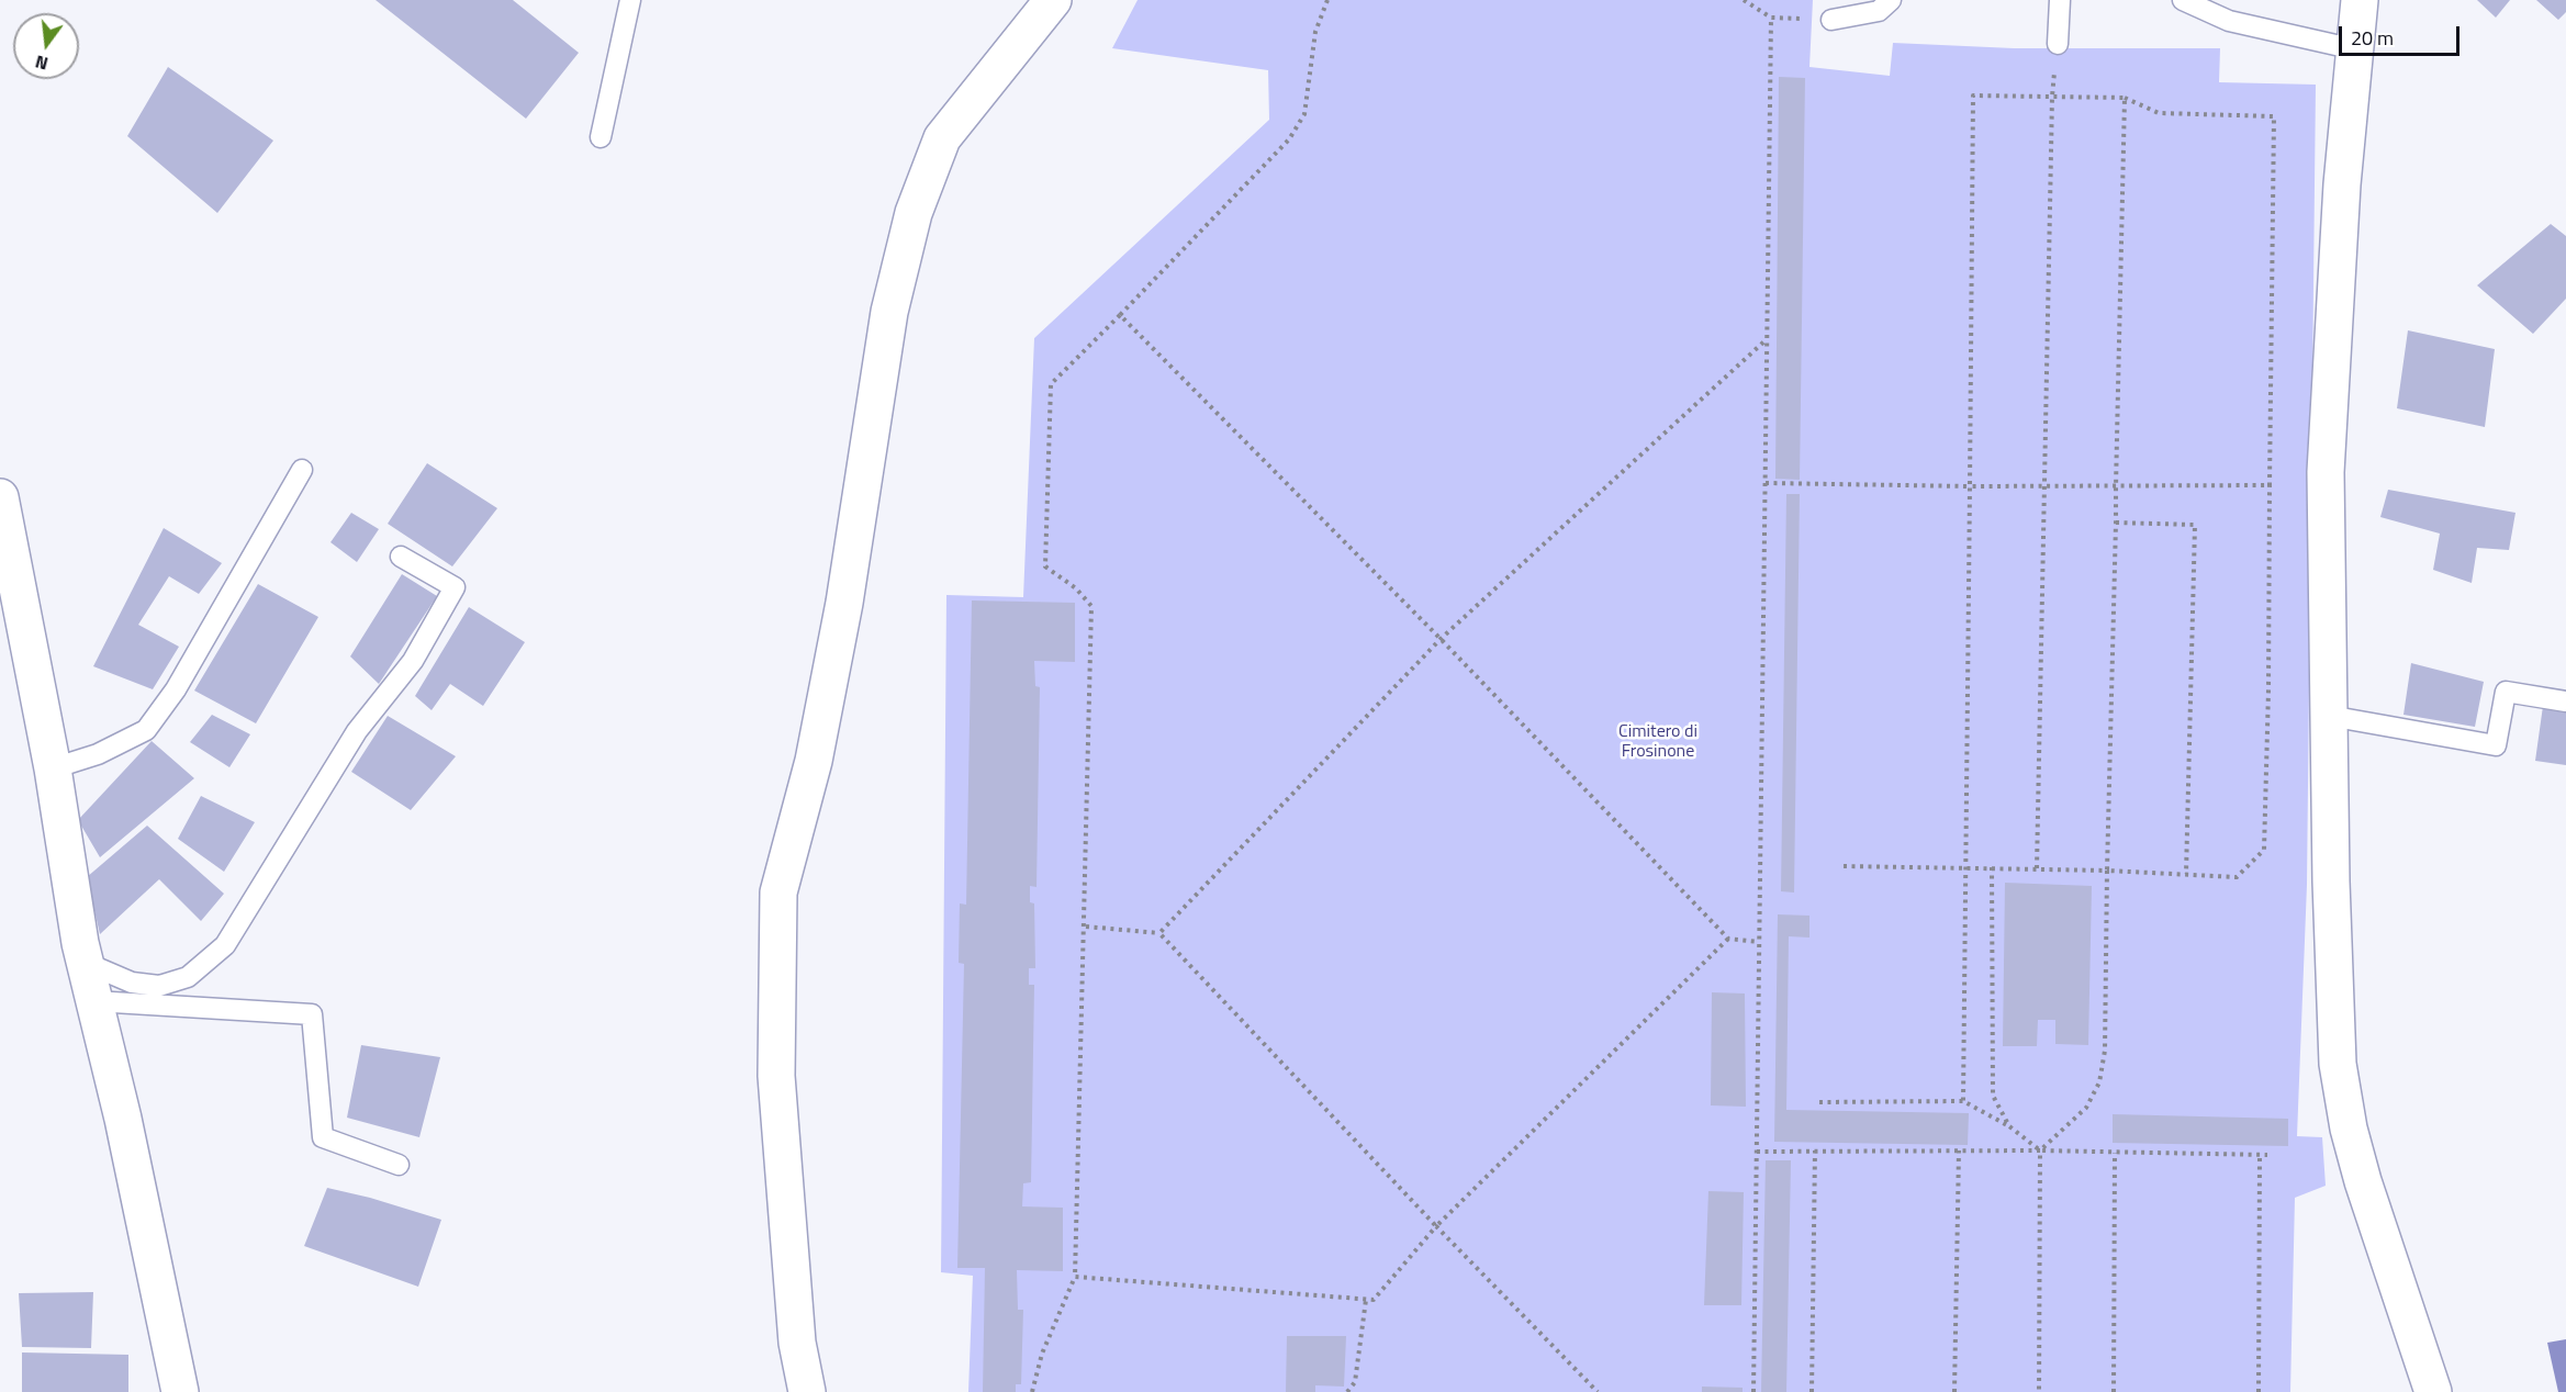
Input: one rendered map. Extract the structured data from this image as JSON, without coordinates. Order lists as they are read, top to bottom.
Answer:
{
  "parks": ["Cimitero di Frosinone"],
  "scale_bar": "20 m",
  "north": "bottom"
}
